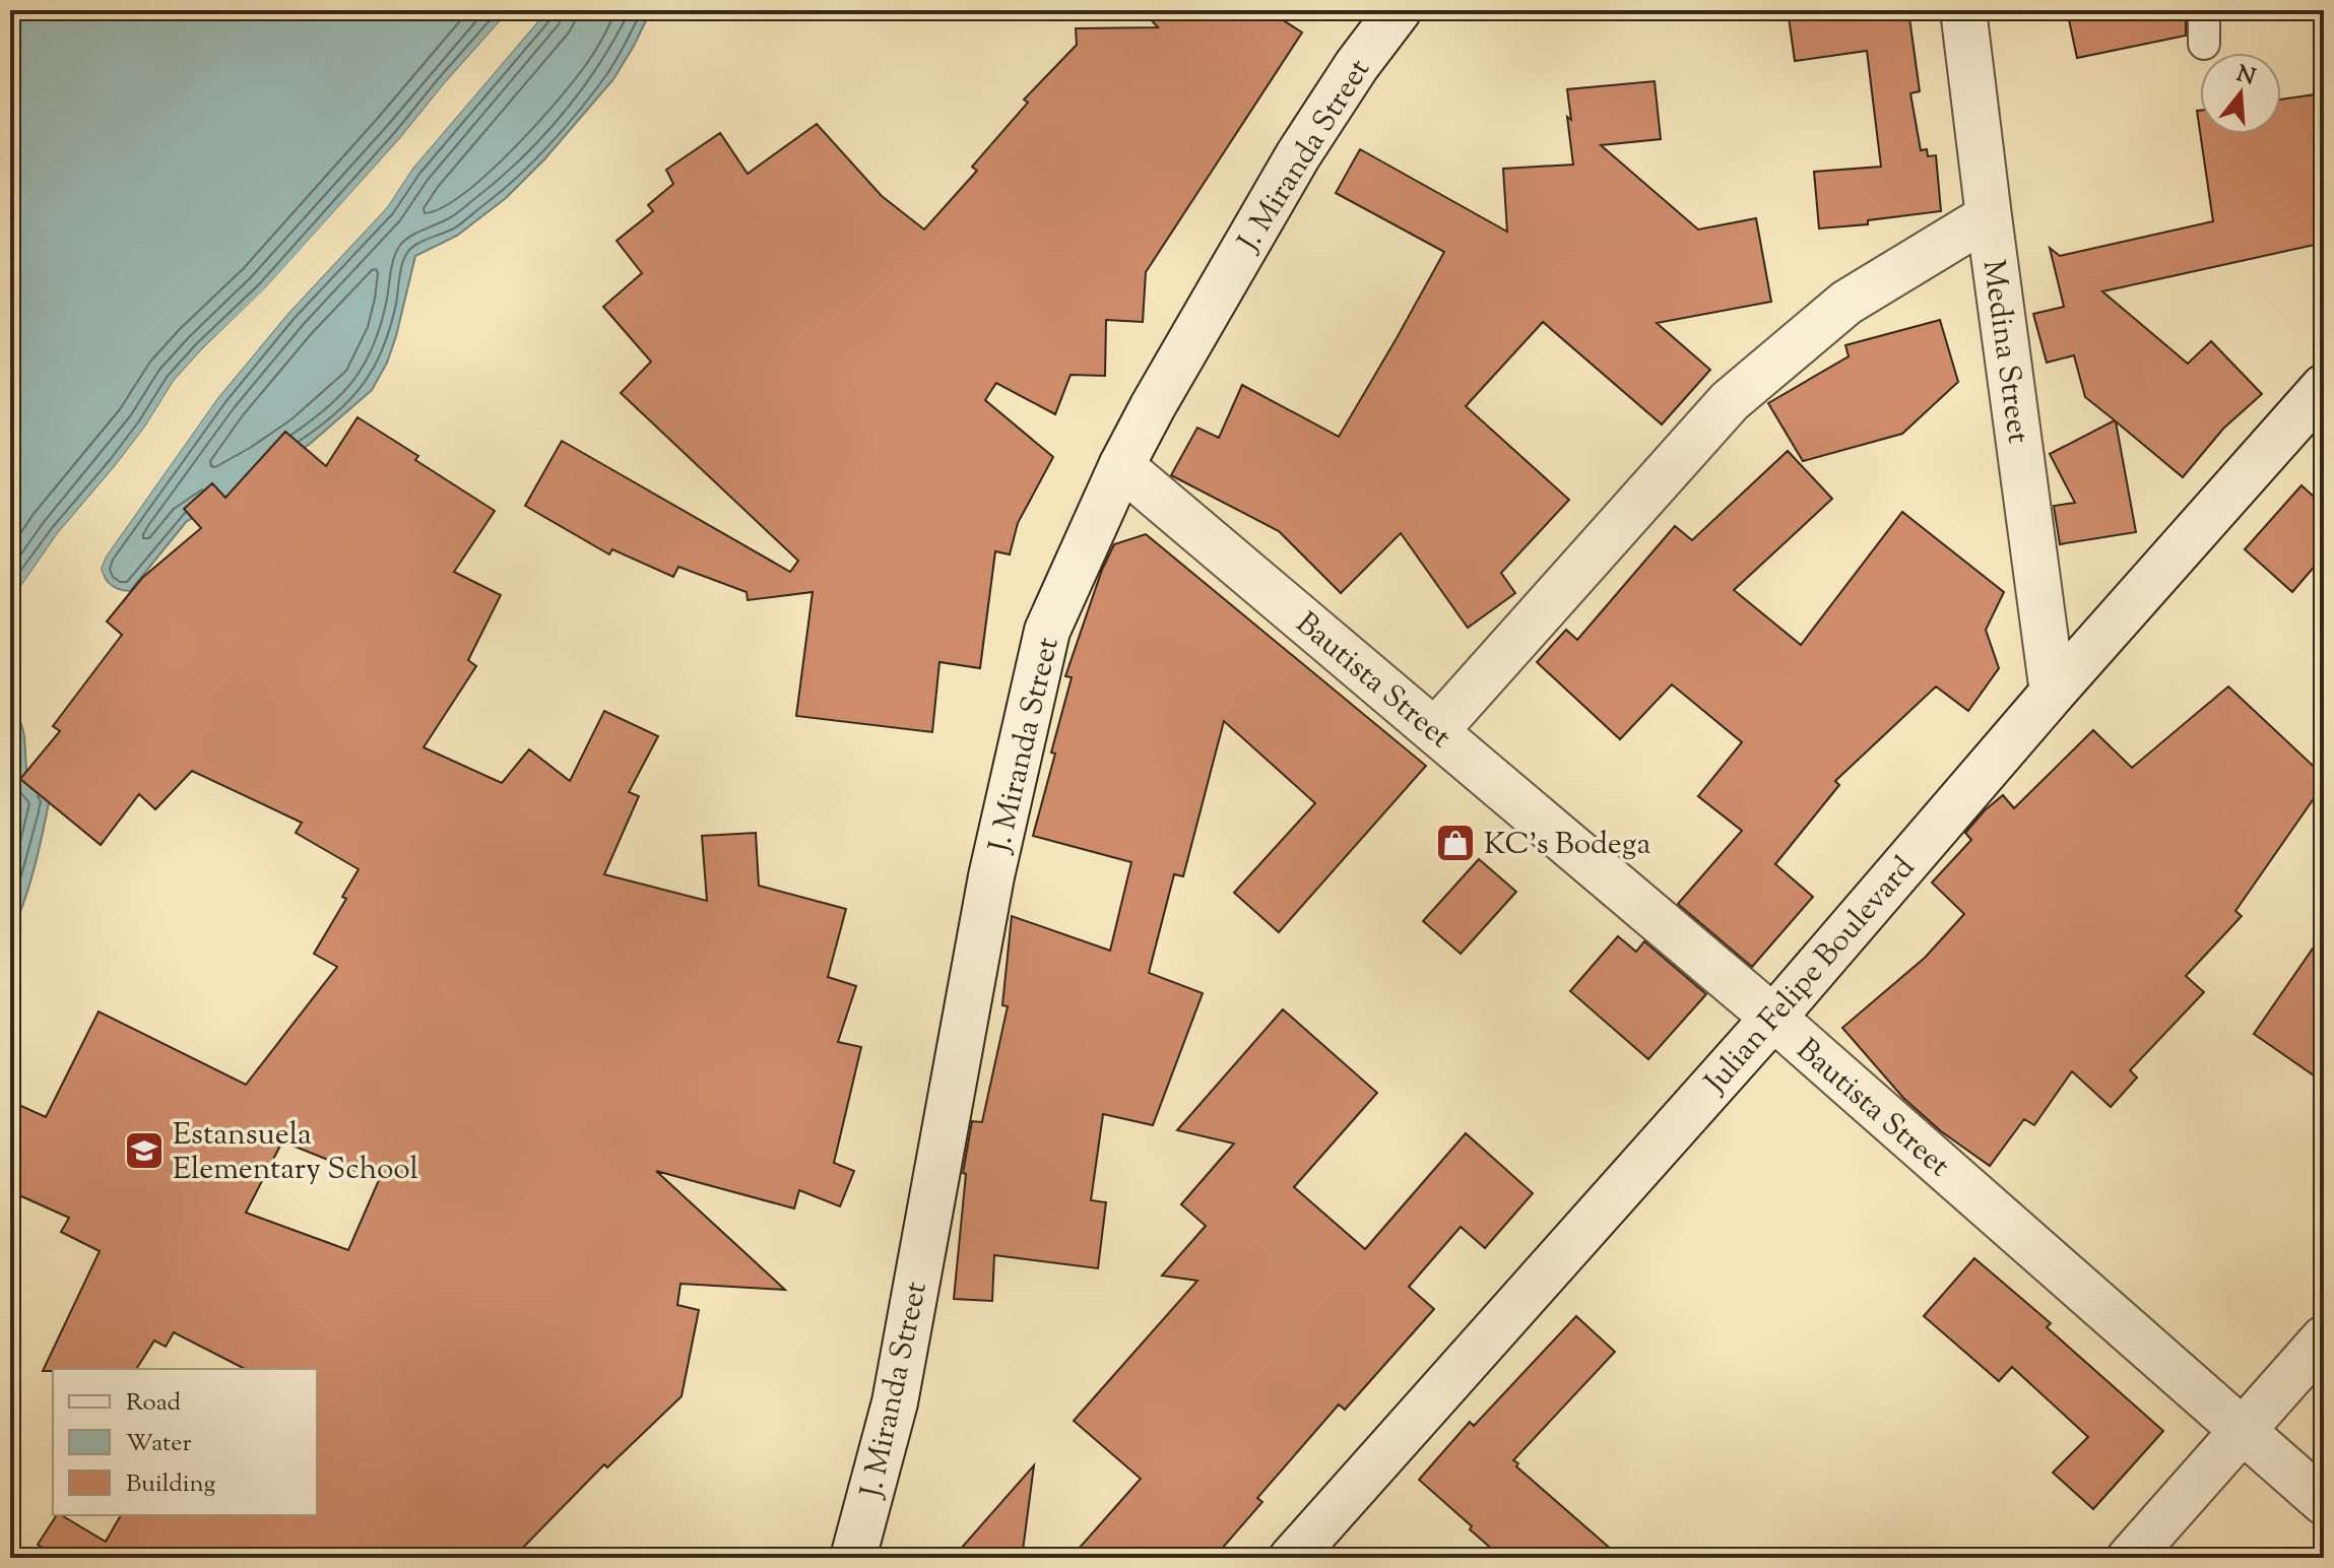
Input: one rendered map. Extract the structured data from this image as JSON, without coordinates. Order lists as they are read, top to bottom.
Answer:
{
  "streets": {
    "street": [
      "J. Miranda Street",
      "Medina Street",
      "Bautista Street",
      "Julian Felipe Boulevard"
    ]
  },
  "crossings": [
    ["J. Miranda Street", "Bautista Street"],
    ["Medina Street", "Julian Felipe Boulevard"],
    ["Bautista Street", "Julian Felipe Boulevard"]
  ],
  "places": {
    "shop": ["KC's Bodega"],
    "school or university": ["Estansuela Elementary School"]
  },
  "legend": ["Road", "Water", "Building"],
  "north": "top"
}
